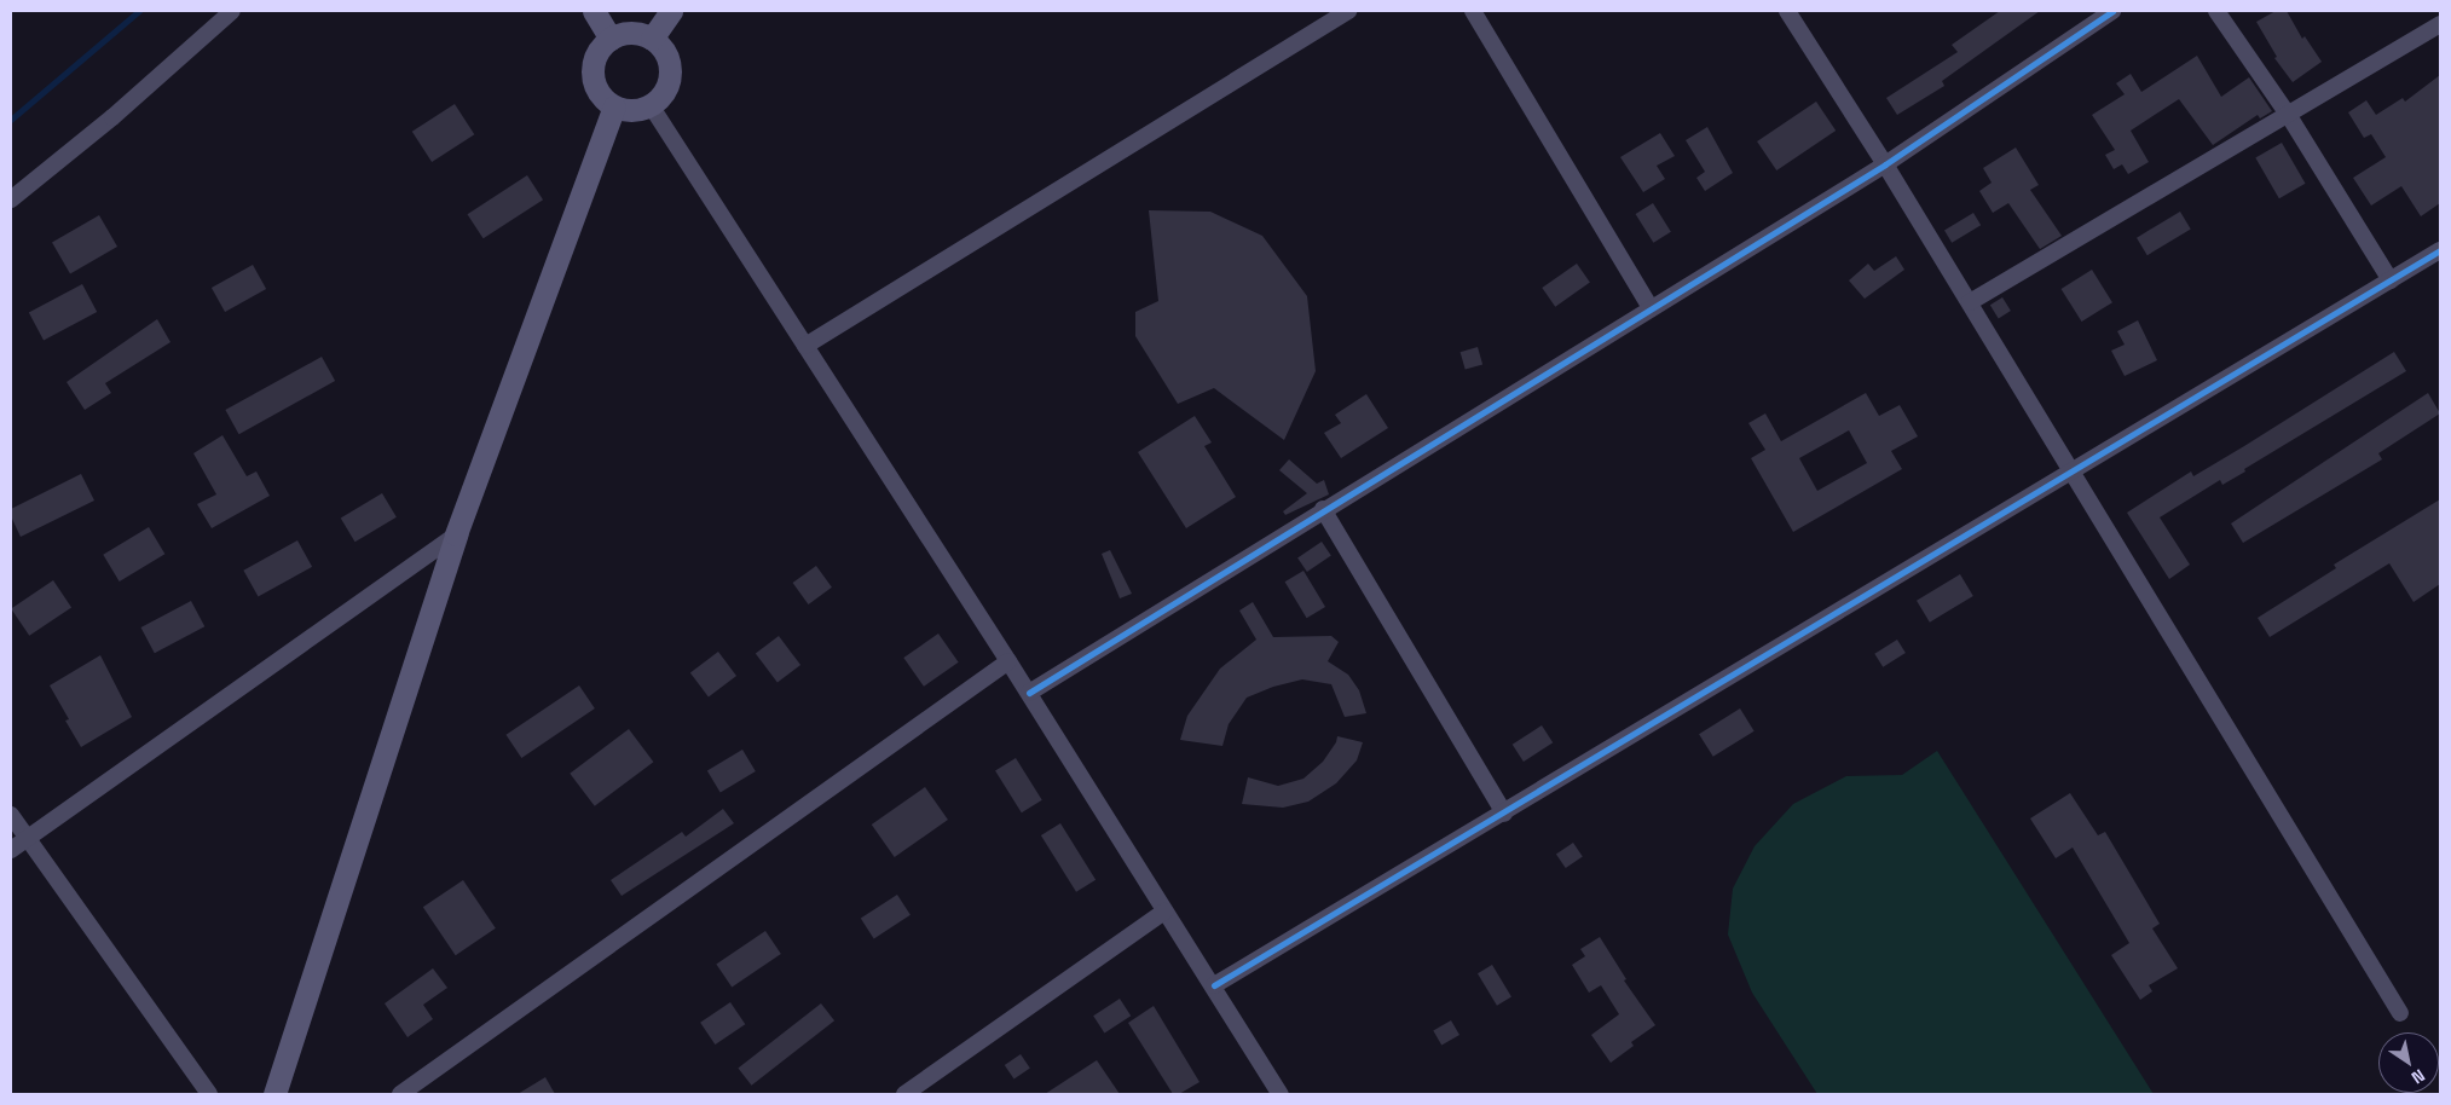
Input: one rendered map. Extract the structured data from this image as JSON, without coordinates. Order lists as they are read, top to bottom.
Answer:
{
  "north": "bottom right"
}
